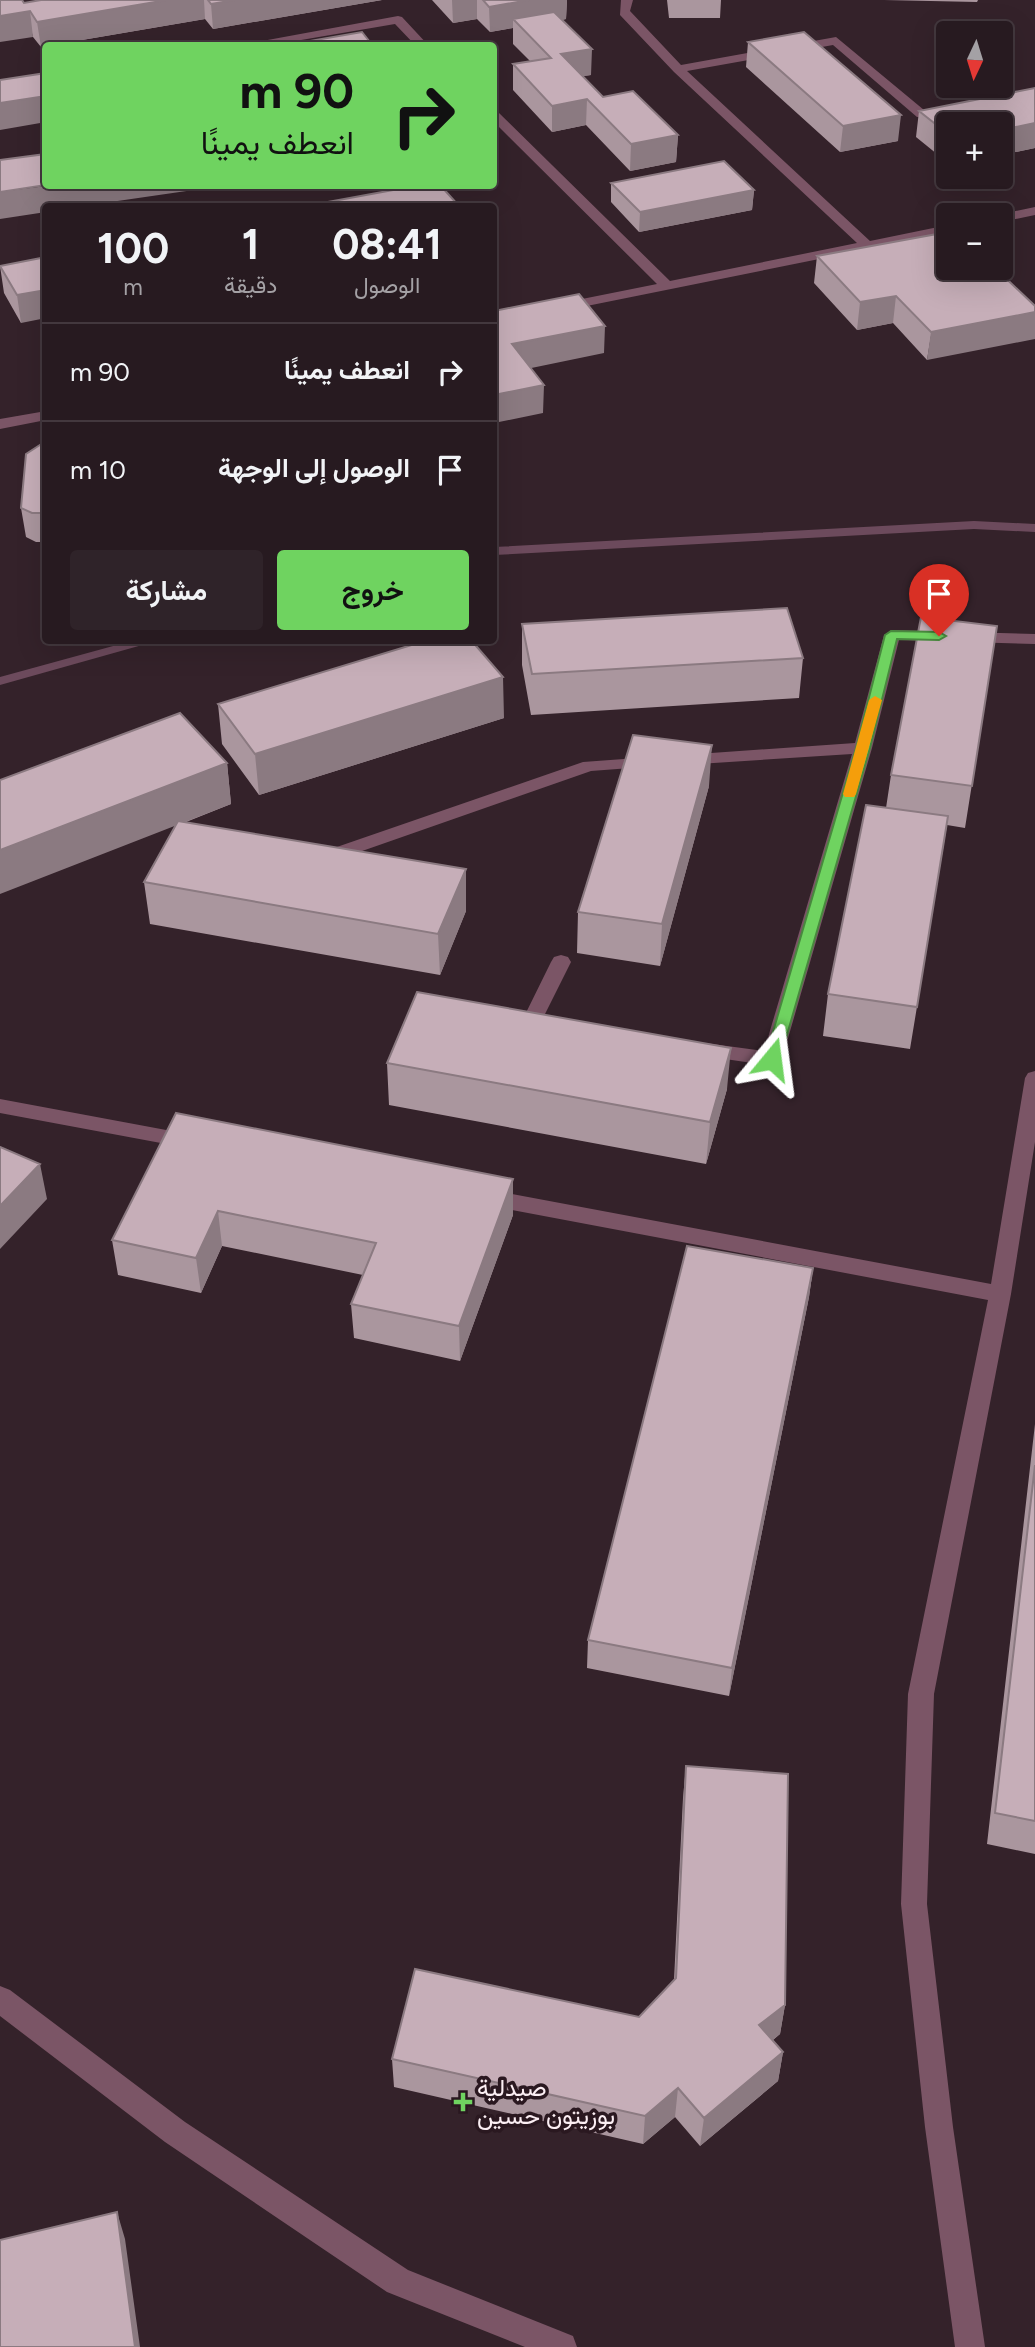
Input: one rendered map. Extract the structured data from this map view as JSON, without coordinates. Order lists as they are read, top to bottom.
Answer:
{
  "places": {
    "health": ["صيدلية بوزيتون حسين"]
  },
  "north": "bottom",
  "page": {
    "map_buttons": ["+", "−"],
    "turn": ["90 m", "انعطف يمينًا"],
    "eta": [
      "08:41",
      "الوصول",
      "1",
      "دقيقة",
      "100",
      "m"
    ],
    "list": [
      {
        "name": "انعطف يمينًا",
        "value": "90 m"
      },
      {
        "name": "الوصول إلى الوجهة",
        "value": "10 m"
      }
    ],
    "buttons": ["خروج", "مشاركة"]
  }
}
